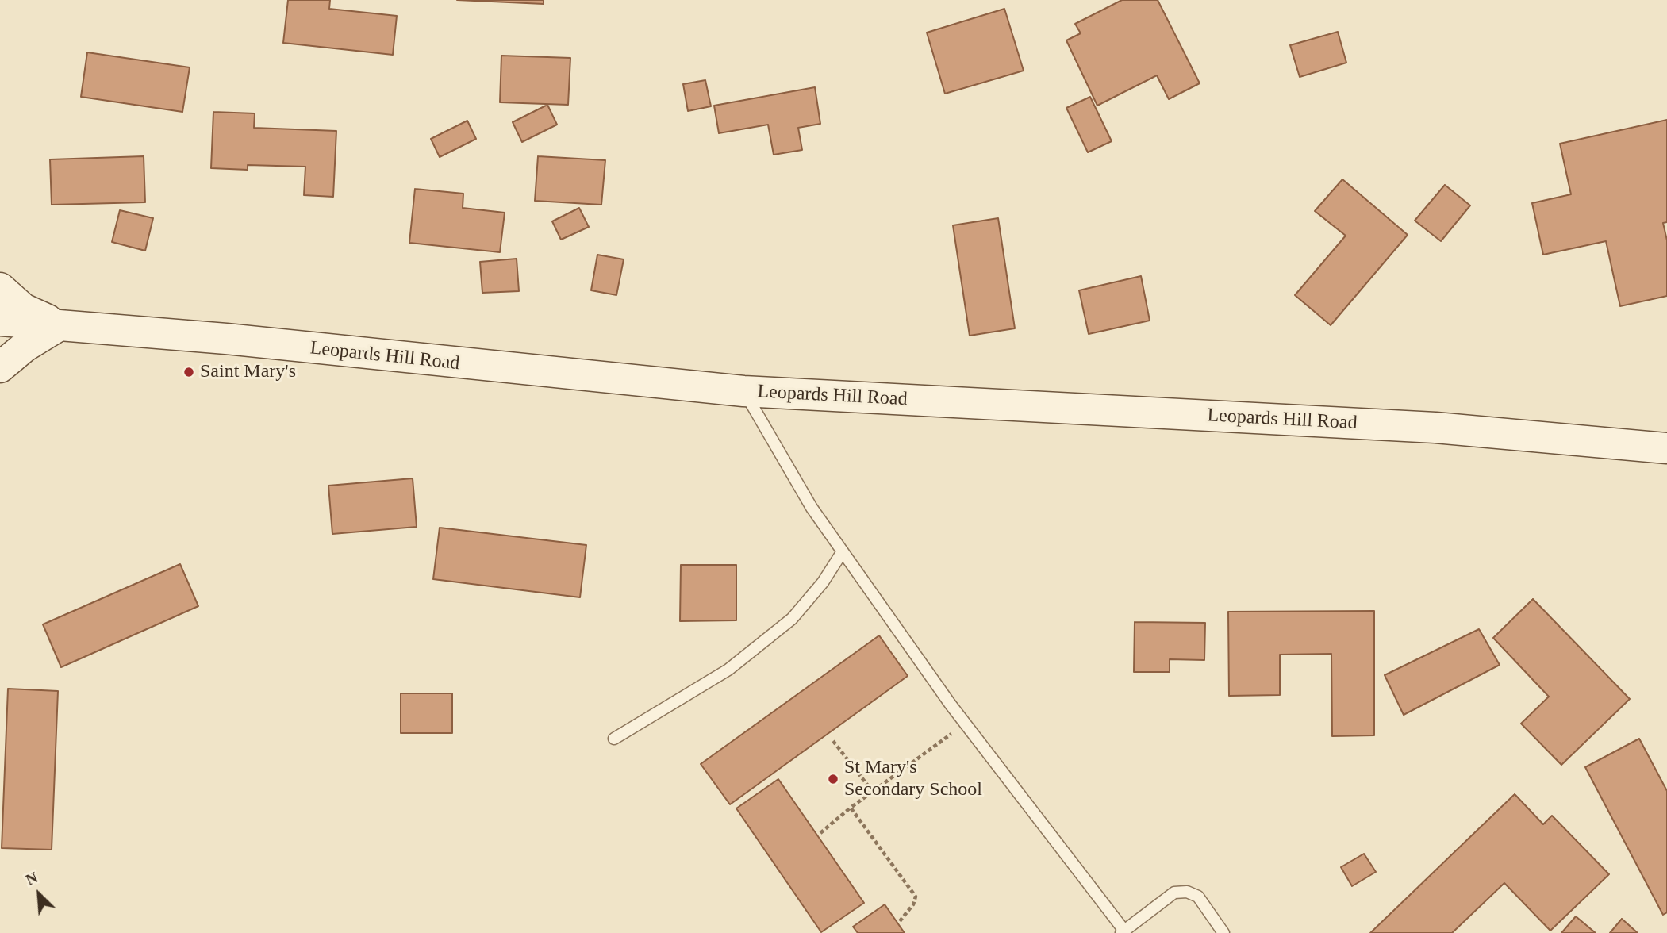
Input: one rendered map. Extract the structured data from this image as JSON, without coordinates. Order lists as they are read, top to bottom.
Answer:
{
  "streets": {
    "main road": ["Leopards Hill Road"]
  },
  "places": ["Saint Mary's", "St Mary's Secondary School"],
  "north": "top left"
}
